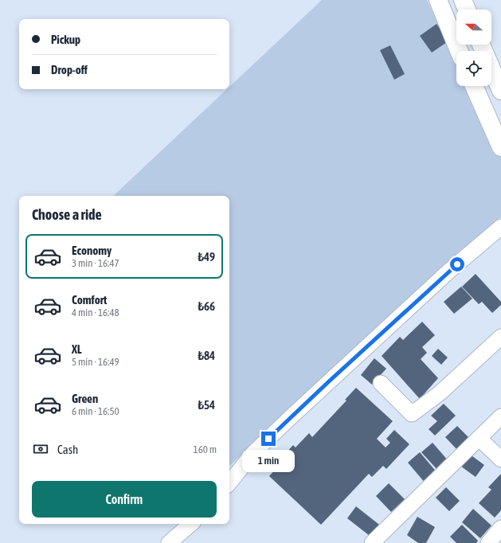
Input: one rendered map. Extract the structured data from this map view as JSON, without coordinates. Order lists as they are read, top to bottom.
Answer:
{
  "north": "left",
  "page": {
    "banner": ["Pickup", "Drop-off"],
    "heading": "Choose a ride",
    "list": [
      {
        "name": "Economy",
        "note": "3 min · 16:47",
        "value": "₺49"
      },
      {
        "name": "Comfort",
        "note": "4 min · 16:48",
        "value": "₺66"
      },
      {
        "name": "XL",
        "note": "5 min · 16:49",
        "value": "₺84"
      },
      {
        "name": "Green",
        "note": "6 min · 16:50",
        "value": "₺54"
      }
    ],
    "pay": ["Cash", "160 m"],
    "bubble": "1 min",
    "buttons": "Confirm"
  }
}
